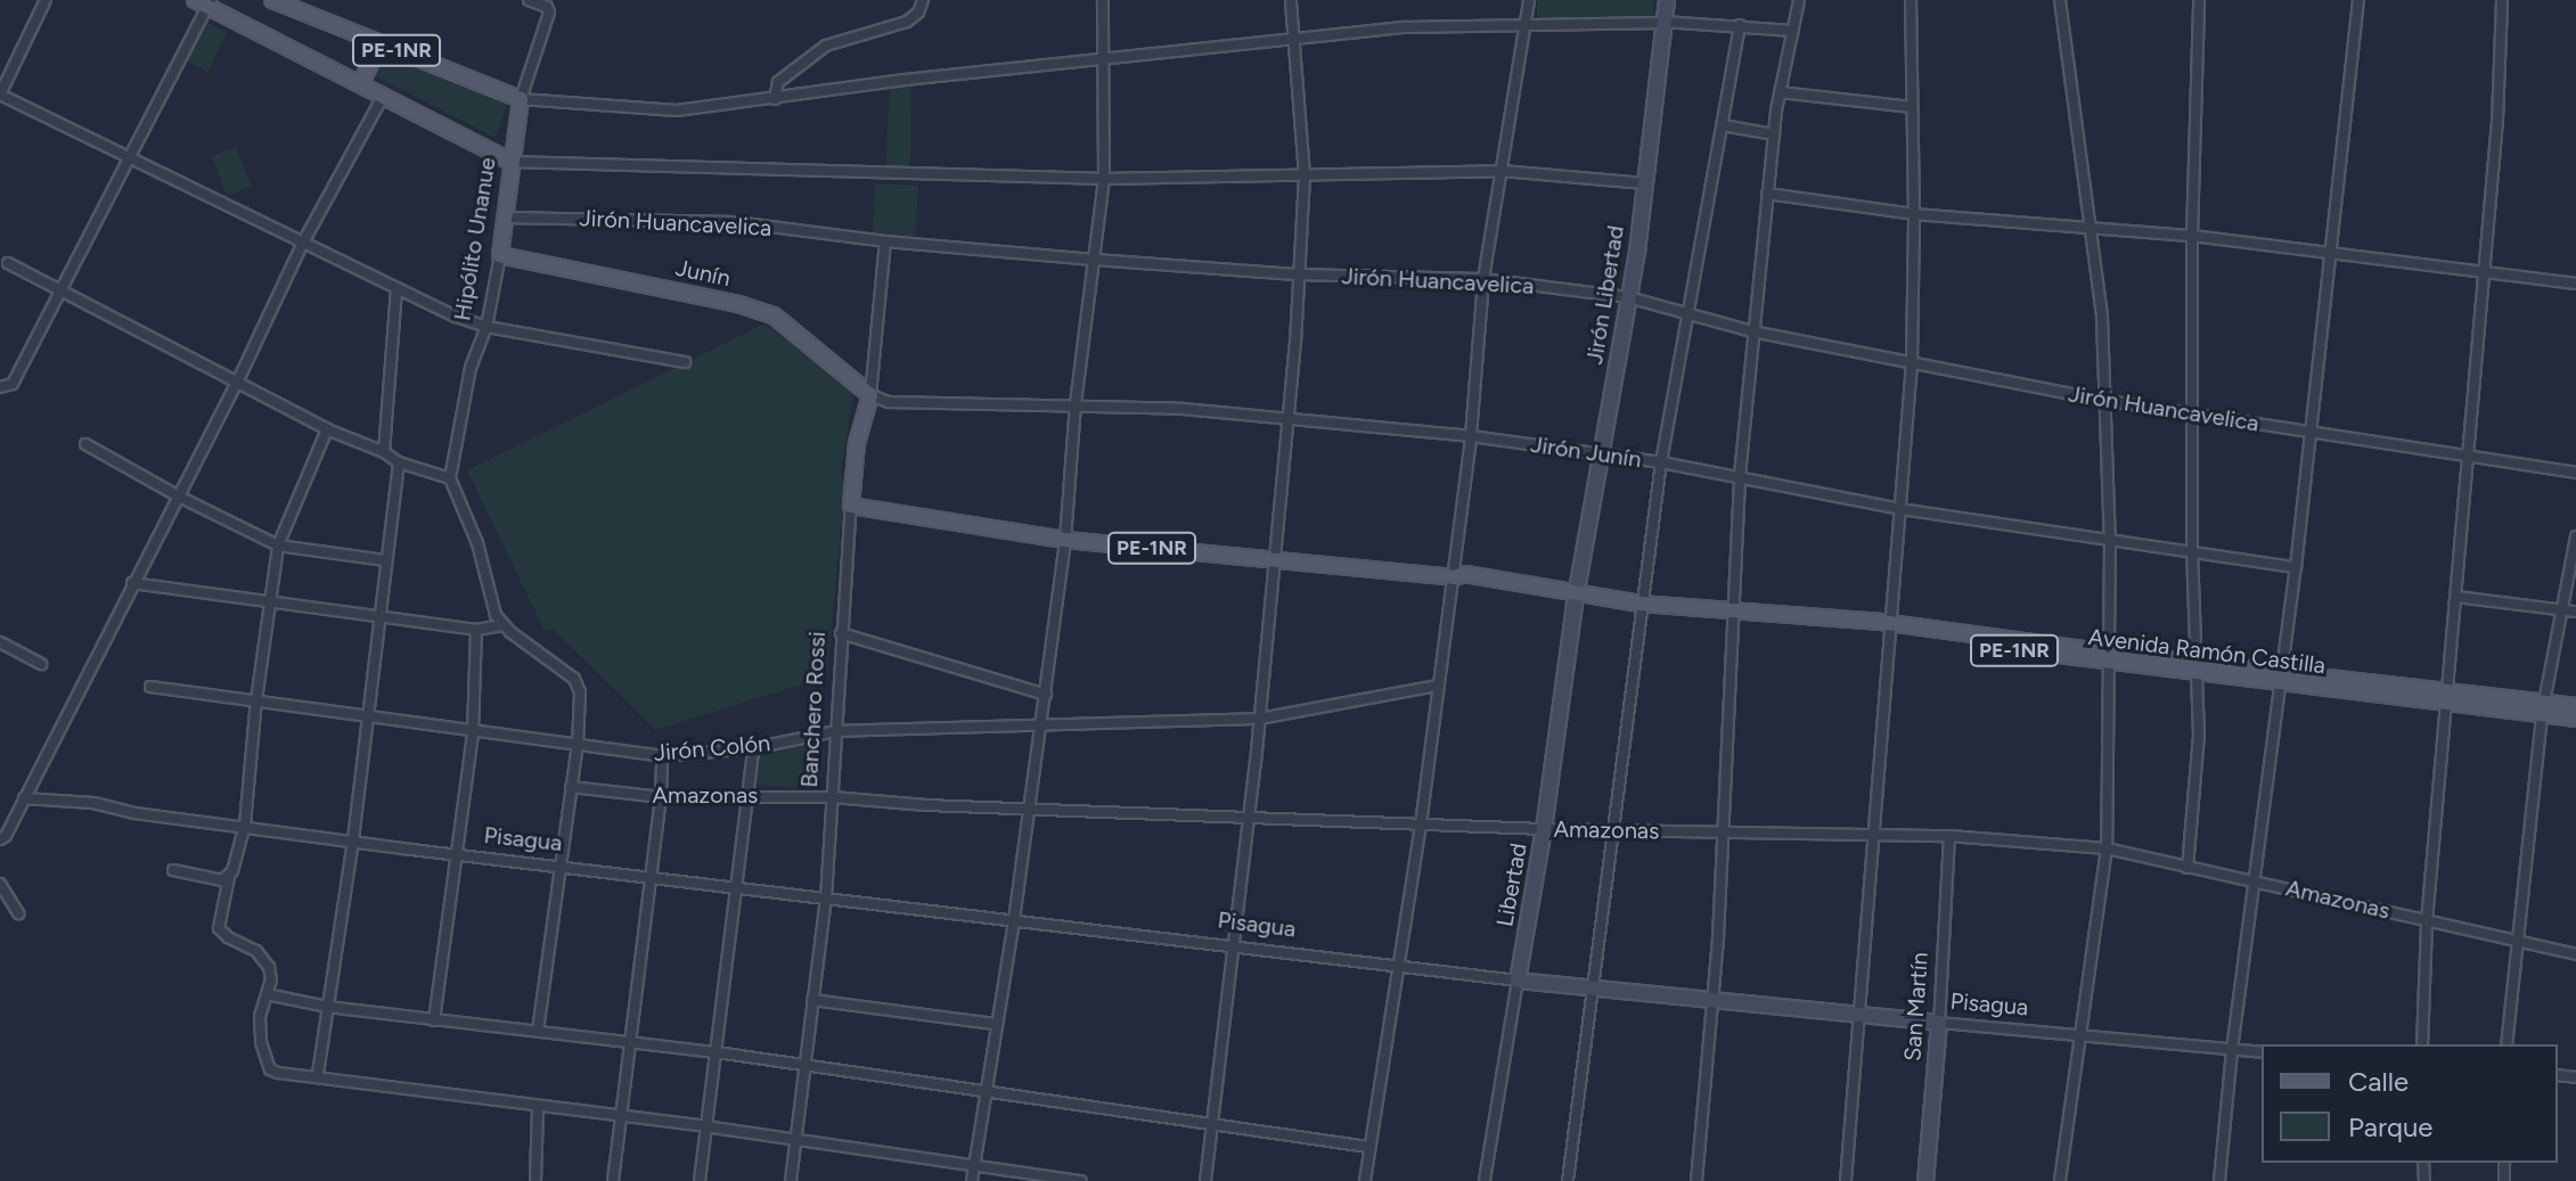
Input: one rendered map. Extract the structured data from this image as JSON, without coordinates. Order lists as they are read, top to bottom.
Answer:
{
  "streets": {
    "main road": [
      "PE-1NR",
      "Hipólito Unanue",
      "Junín",
      "Avenida Ramón Castilla",
      "Banchero Rossi"
    ],
    "street": [
      "Jirón Huancavelica",
      "Jirón Libertad",
      "Jirón Junín",
      "Jirón Colón",
      "Amazonas",
      "Pisagua",
      "Libertad",
      "San Martín"
    ]
  },
  "crossings": [
    ["PE-1NR", "Hipólito Unanue"],
    ["Jirón Huancavelica", "Hipólito Unanue"],
    ["Jirón Huancavelica", "Jirón Libertad"],
    ["Jirón Huancavelica", "Banchero Rossi"],
    ["Hipólito Unanue", "Junín"],
    ["Junín", "Jirón Junín"],
    ["Junín", "Banchero Rossi"],
    ["Jirón Libertad", "Jirón Junín"],
    ["Jirón Libertad", "Avenida Ramón Castilla"],
    ["Jirón Libertad", "Libertad"],
    ["Jirón Junín", "Banchero Rossi"],
    ["Avenida Ramón Castilla", "Banchero Rossi"],
    ["Avenida Ramón Castilla", "Libertad"],
    ["Banchero Rossi", "Jirón Colón"],
    ["Banchero Rossi", "Amazonas"],
    ["Banchero Rossi", "Pisagua"],
    ["Amazonas", "Libertad"],
    ["Amazonas", "San Martín"],
    ["Pisagua", "Libertad"],
    ["Pisagua", "San Martín"]
  ],
  "legend": ["Calle", "Parque"]
}
